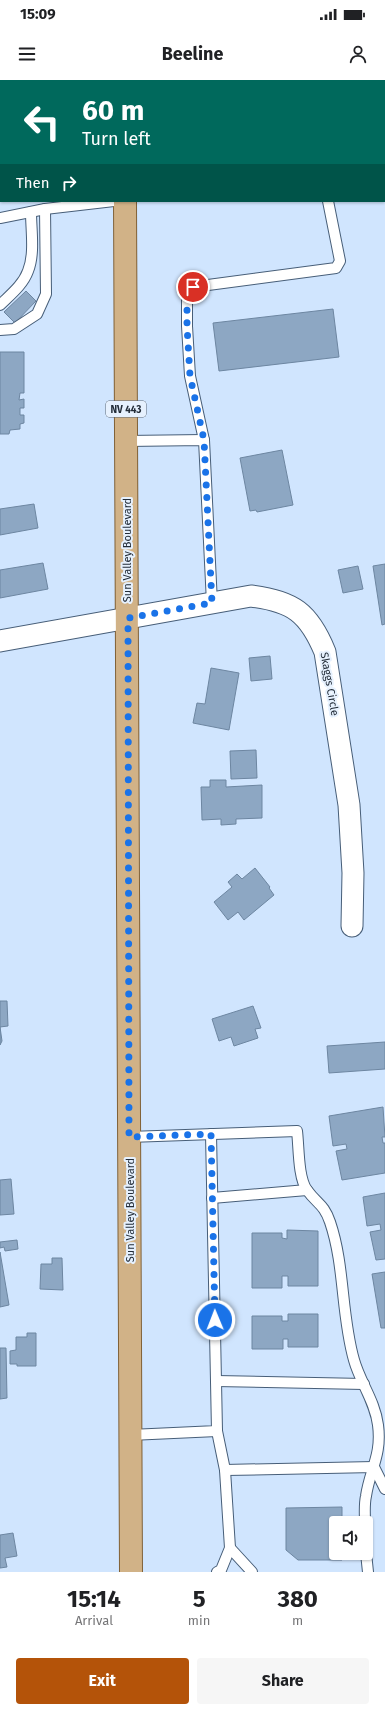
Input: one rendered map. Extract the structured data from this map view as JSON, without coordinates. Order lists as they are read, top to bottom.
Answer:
{
  "streets": {
    "main road": ["NV 443", "Sun Valley Boulevard"],
    "street": ["Skaggs Circle"]
  },
  "crossings": [
    ["Sun Valley Boulevard", "Skaggs Circle"]
  ],
  "page": {
    "status": "15:09",
    "header": "Beeline",
    "turn": ["60 m", "Turn left"],
    "then": "Then",
    "eta": [
      "15:14",
      "Arrival",
      "5",
      "min",
      "380",
      "m"
    ],
    "buttons": ["Exit", "Share"]
  }
}
